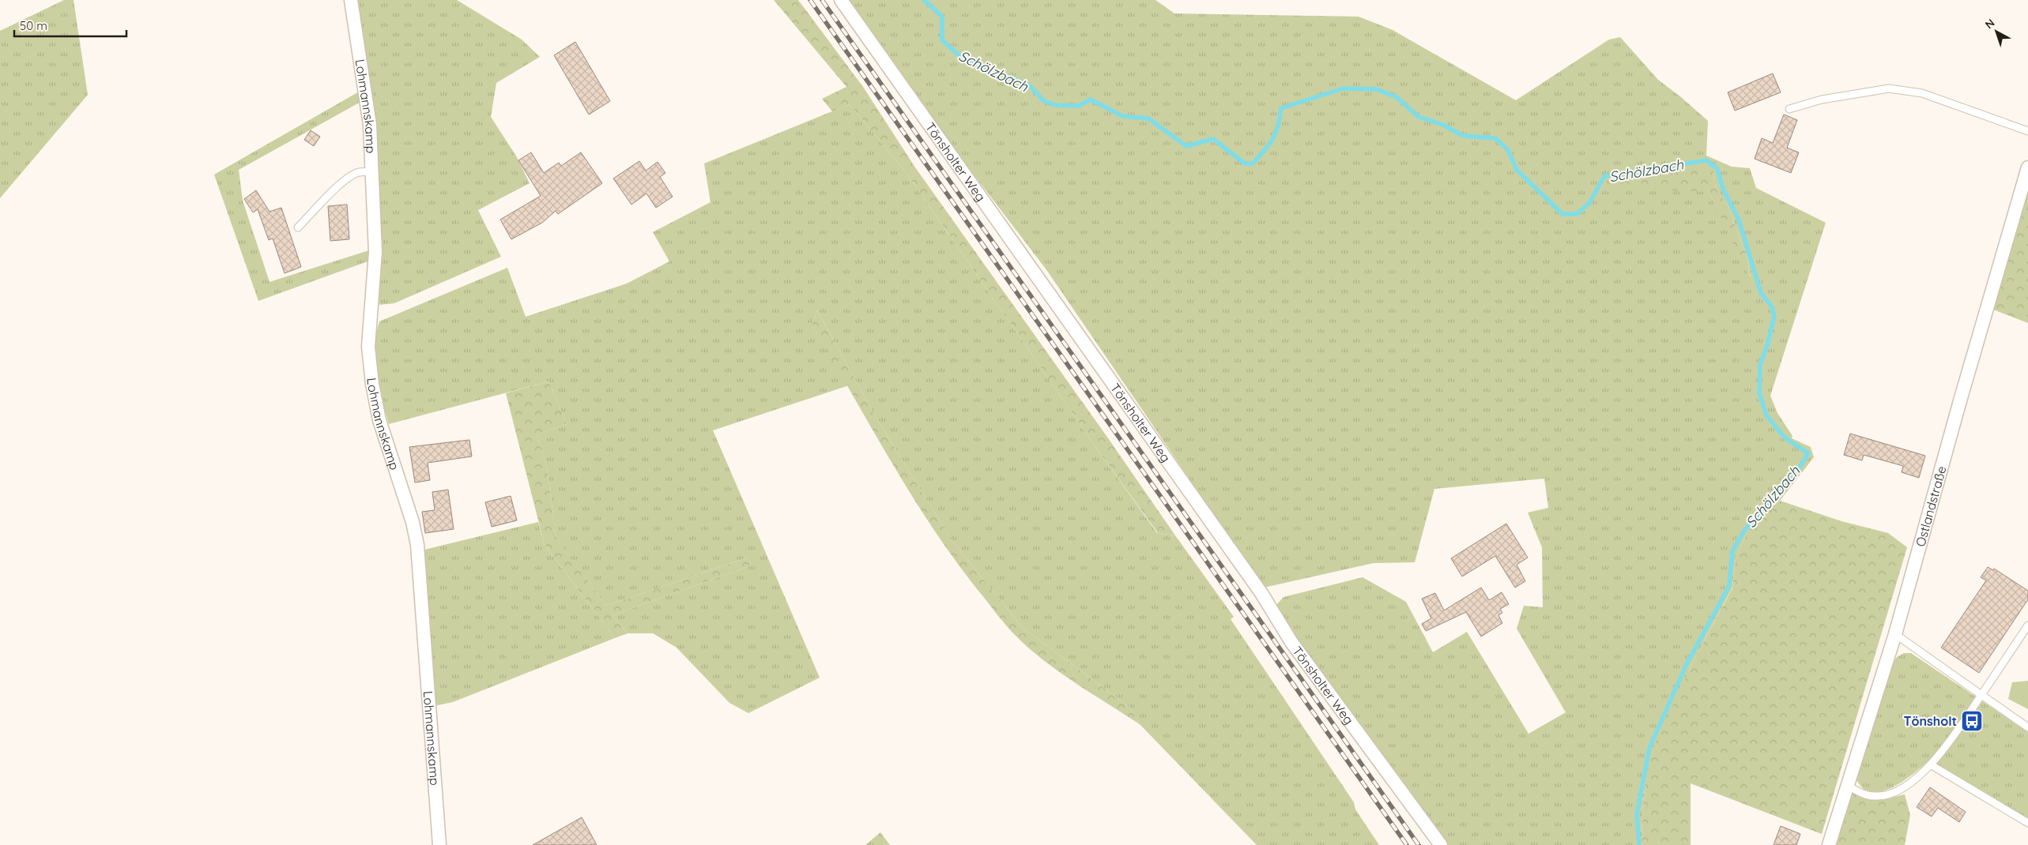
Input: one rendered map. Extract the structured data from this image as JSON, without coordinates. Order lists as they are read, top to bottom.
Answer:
{
  "streets": {
    "street": ["Lohmannskamp", "Tönsholter Weg", "Ostlandstraße"]
  },
  "water": ["Schölzbach"],
  "places": {
    "bus stop": ["Tönsholt"]
  },
  "scale_bar": "50 m",
  "north": "top left"
}
